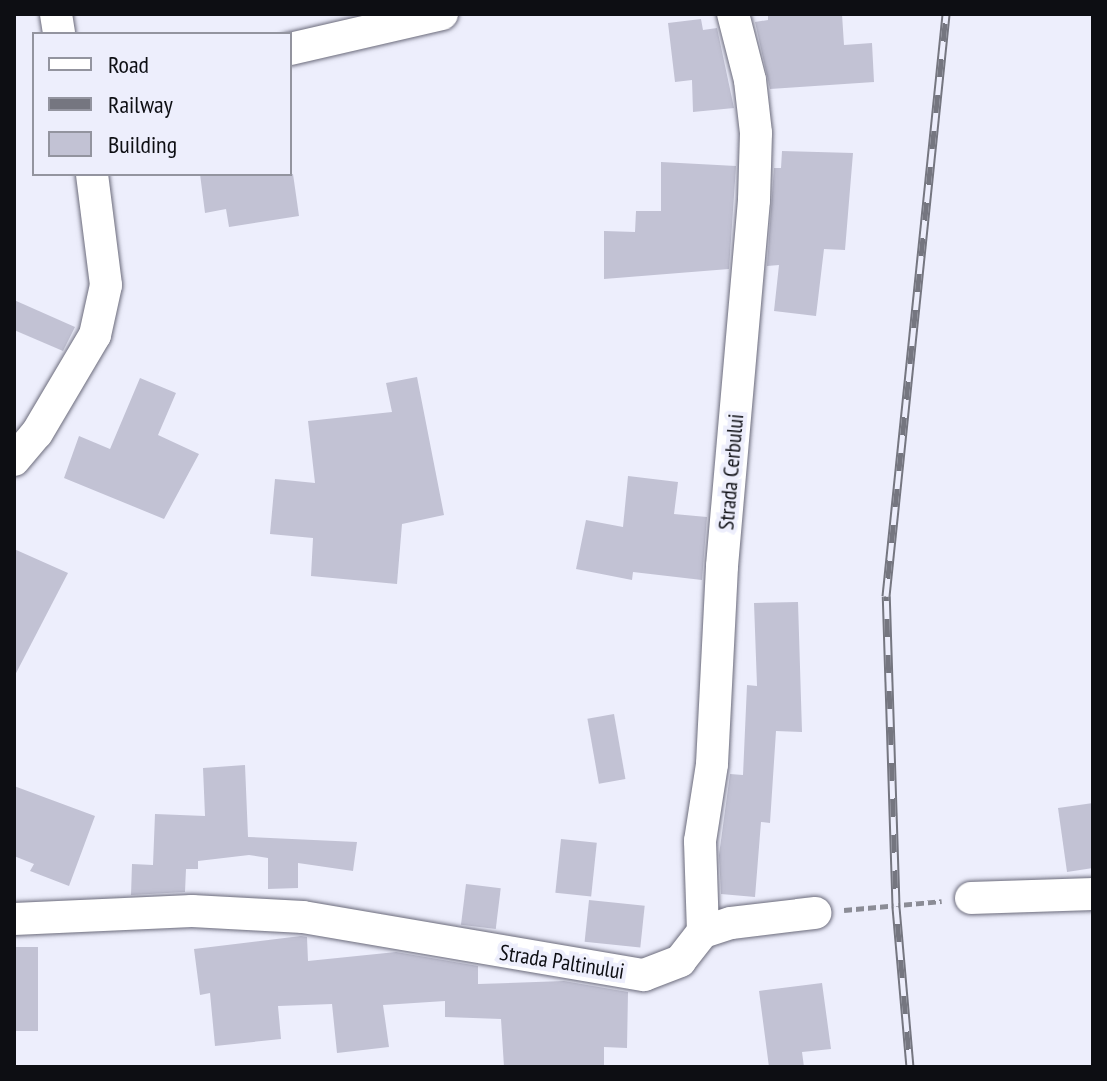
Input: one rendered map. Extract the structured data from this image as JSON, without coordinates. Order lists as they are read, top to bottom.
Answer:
{
  "streets": {
    "street": ["Strada Cerbului", "Strada Paltinului"]
  },
  "crossings": [
    ["Strada Cerbului", "Strada Paltinului"]
  ],
  "legend": ["Road", "Railway", "Building"]
}
